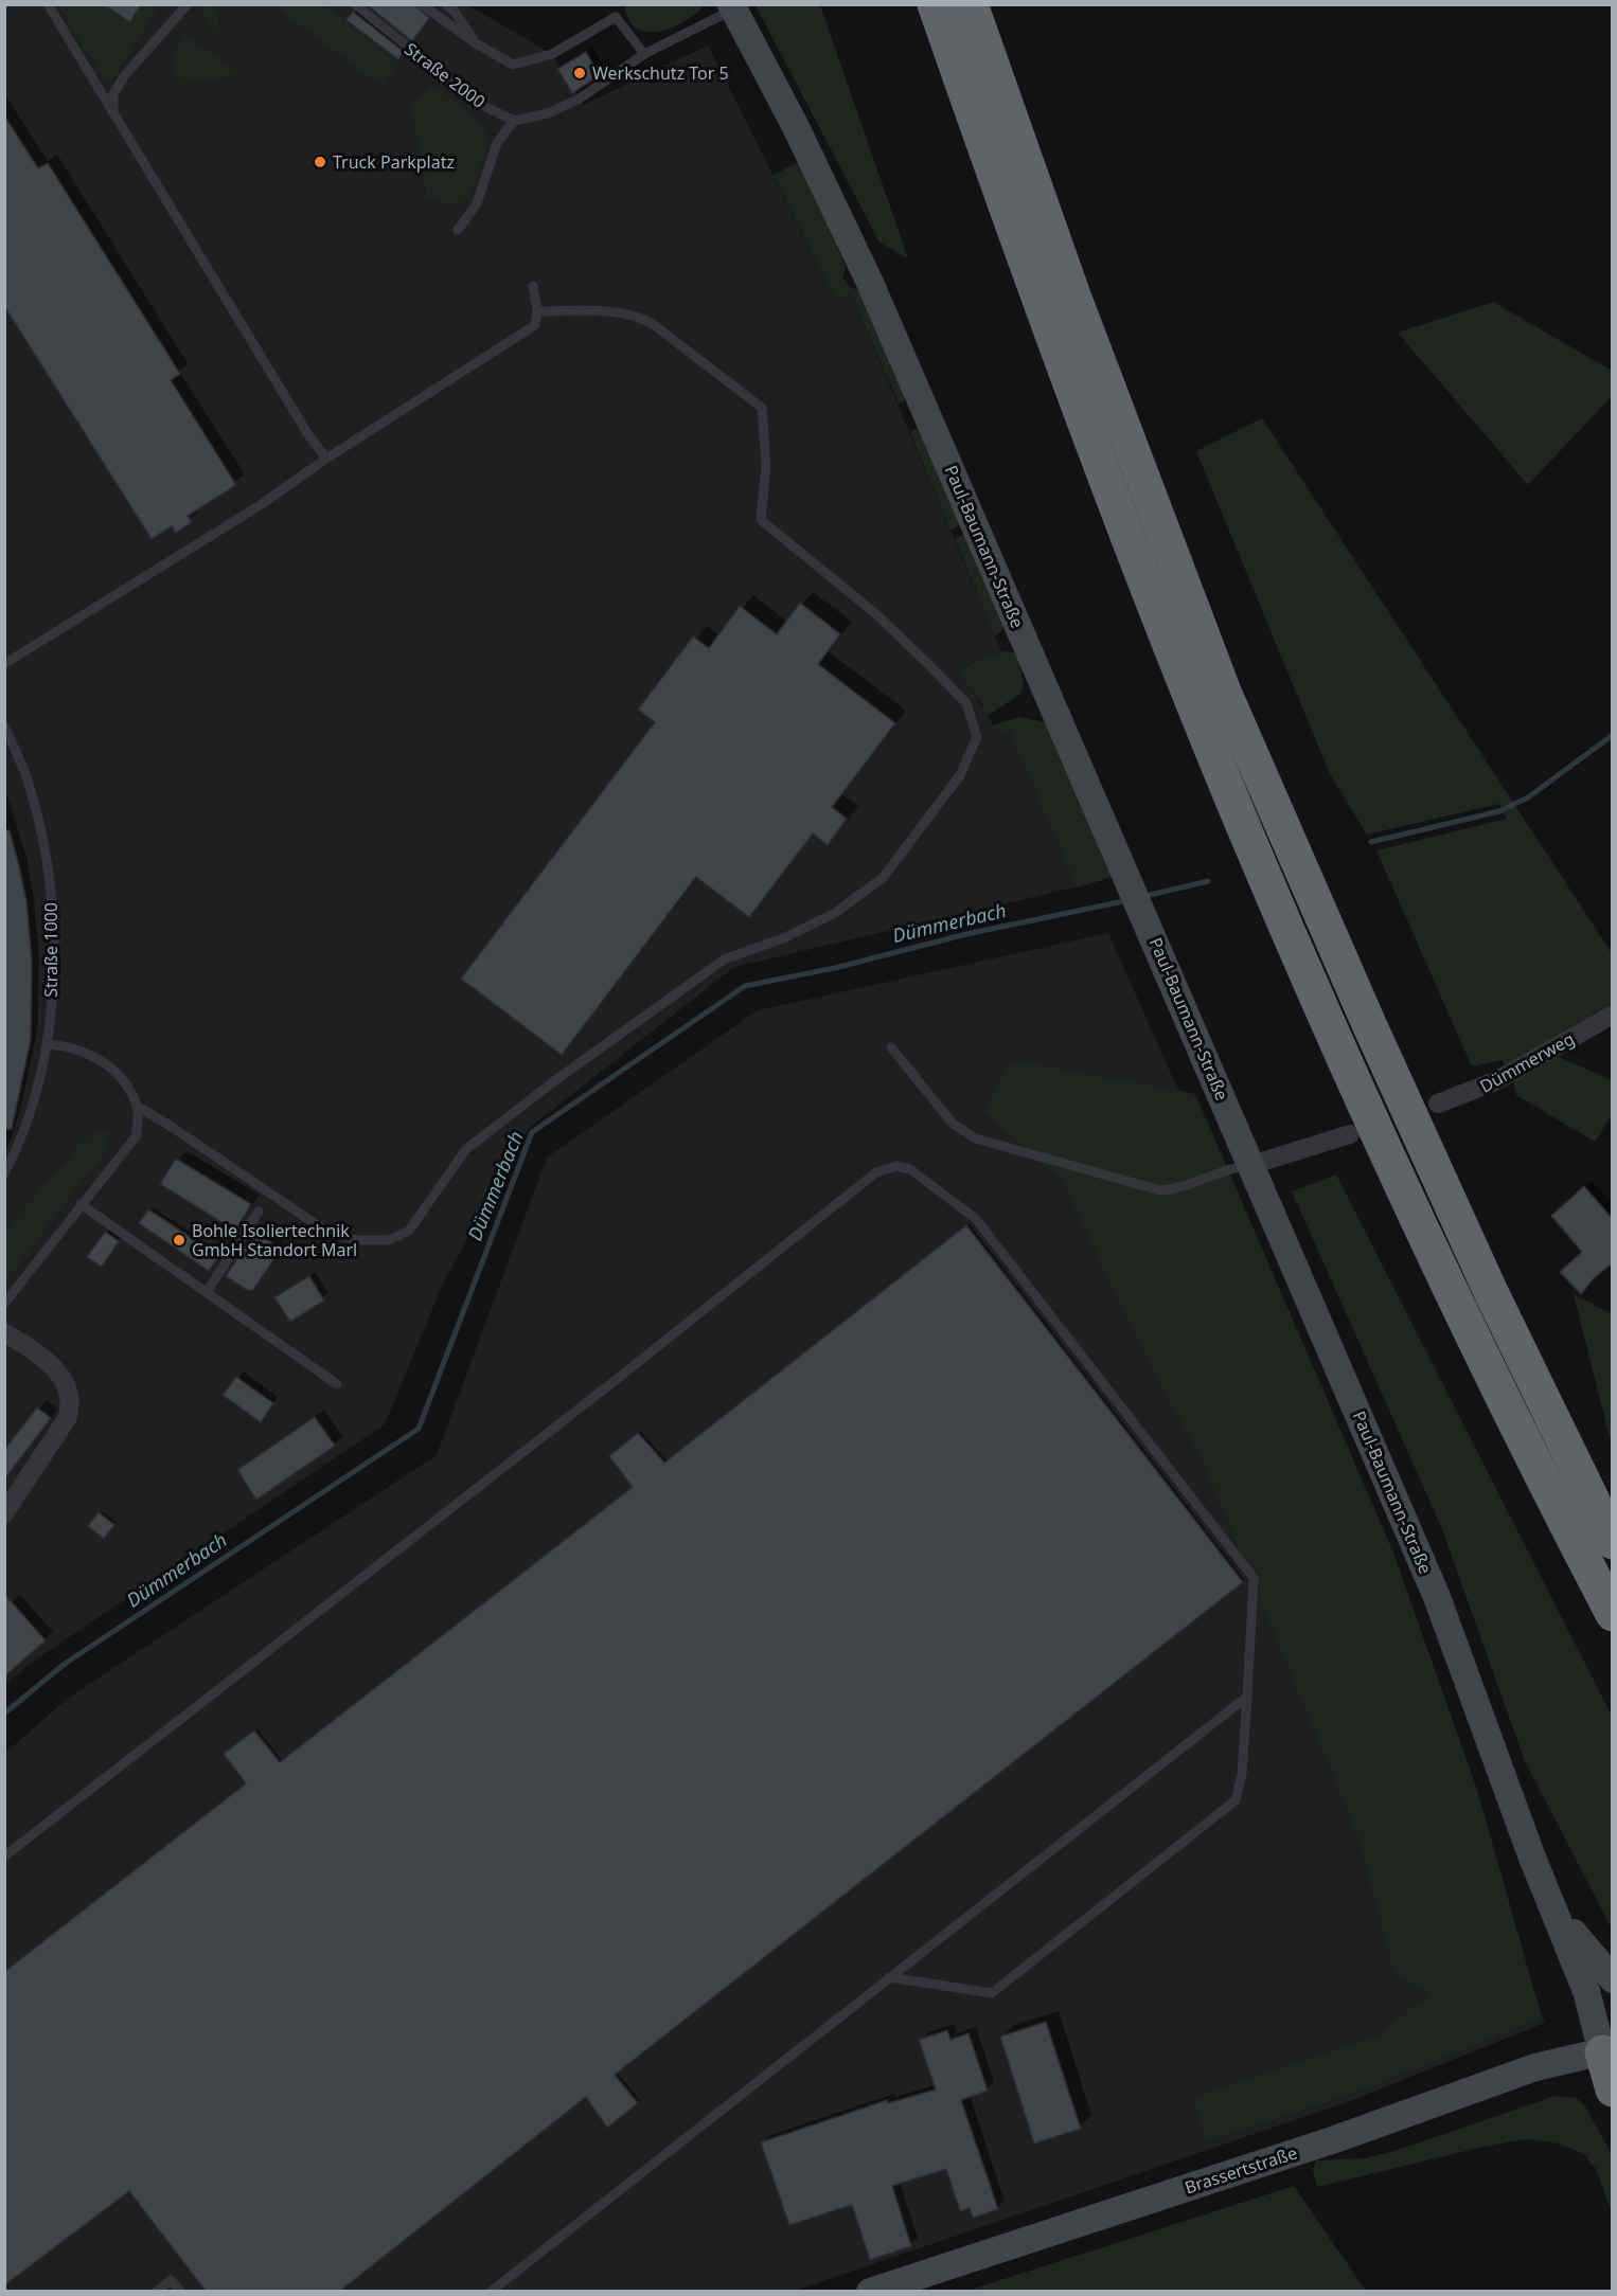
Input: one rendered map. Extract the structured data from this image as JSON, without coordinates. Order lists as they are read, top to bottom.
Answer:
{
  "streets": {
    "main road": ["Paul-Baumann-Straße", "Brassertstraße"],
    "street": ["Dümmerweg"],
    "lane": ["Straße 2000", "Straße 1000"]
  },
  "crossings": [
    ["Paul-Baumann-Straße", "Brassertstraße"]
  ],
  "water": ["Dümmerbach"],
  "places": ["Werkschutz Tor 5", "Truck Parkplatz", "Bohle Isoliertechnik GmbH Standort Marl"]
}
